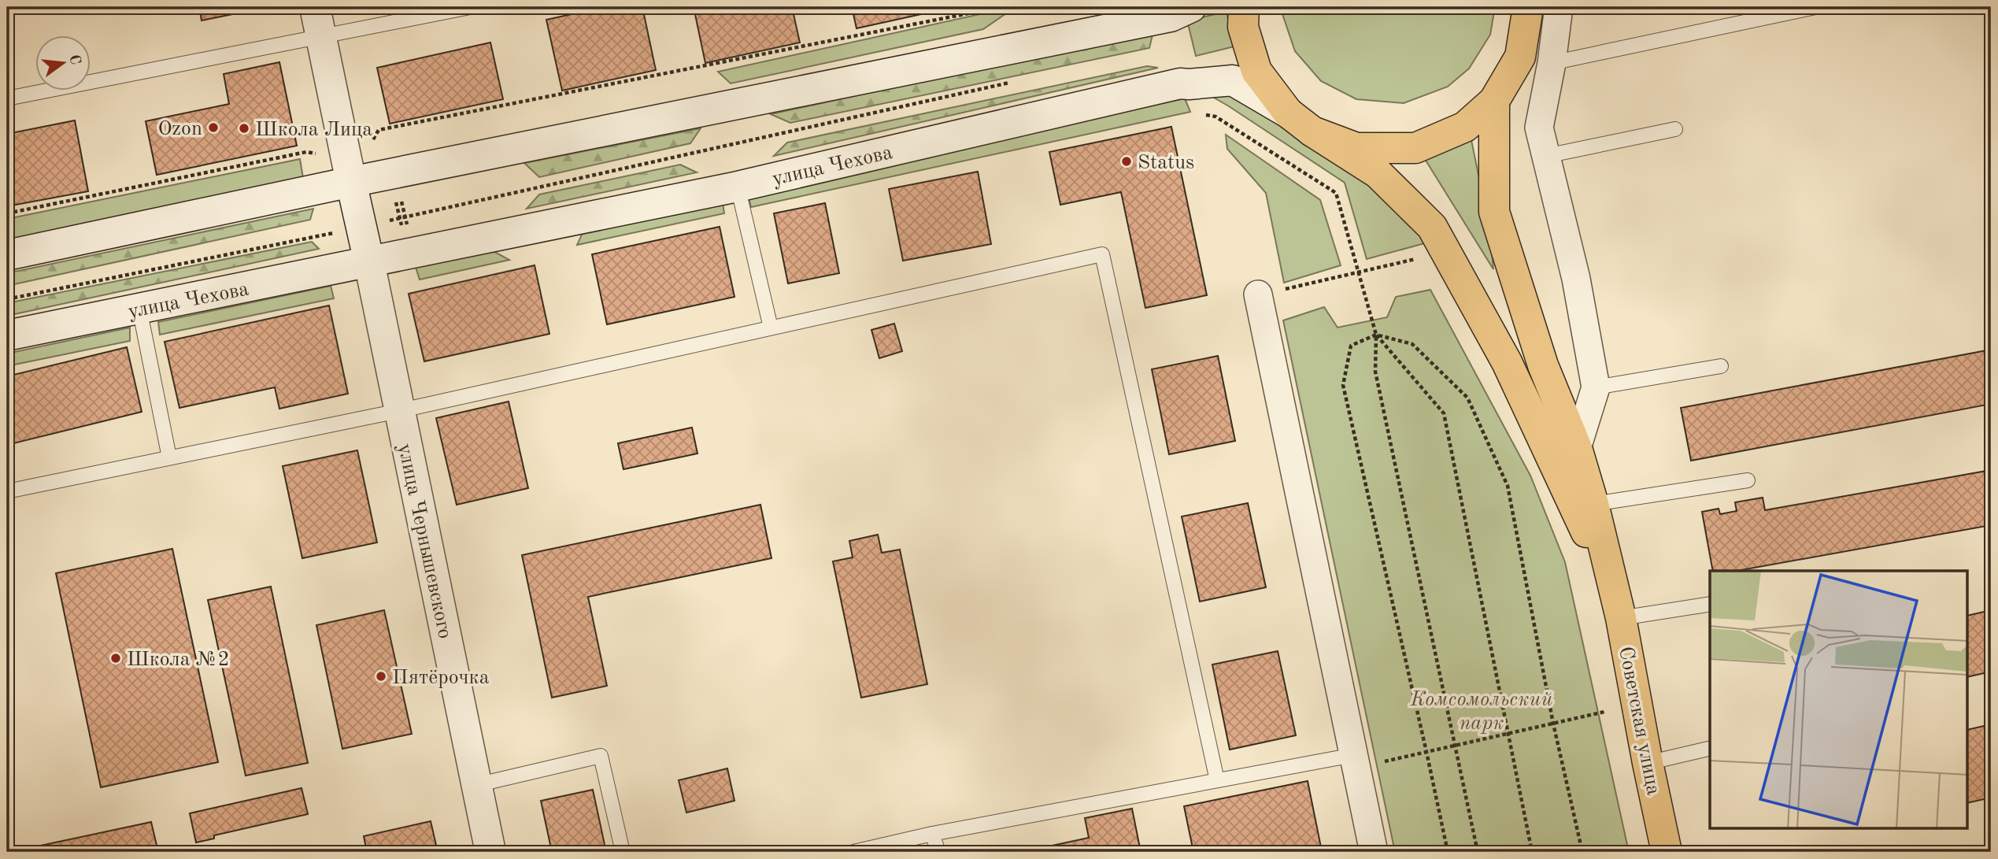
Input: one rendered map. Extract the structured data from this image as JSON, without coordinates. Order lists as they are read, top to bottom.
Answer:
{
  "streets": {
    "main road": ["улица Чехова", "улица Чернышевского", "Советская улица"]
  },
  "crossings": [
    ["улица Чехова", "улица Чернышевского"]
  ],
  "parks": ["Комсомольский парк"],
  "places": [
    "Ozon",
    "Школа Лица",
    "Status",
    "Школа №2",
    "Пятёрочка"
  ],
  "north": "right"
}
